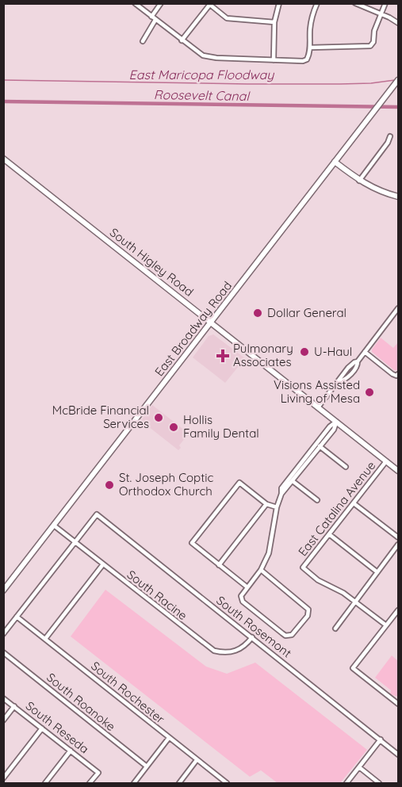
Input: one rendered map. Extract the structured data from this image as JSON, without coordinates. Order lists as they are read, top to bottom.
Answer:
{
  "streets": {
    "main road": ["South Higley Road", "East Broadway Road"],
    "street": [
      "East Catalina Avenue",
      "South Racine",
      "South Rosemont",
      "South Rochester",
      "South Roanoke",
      "South Reseda"
    ]
  },
  "crossings": [
    ["South Higley Road", "East Broadway Road"],
    ["South Higley Road", "East Catalina Avenue"],
    ["East Broadway Road", "South Racine"],
    ["South Racine", "South Rosemont"]
  ],
  "water": ["East Maricopa Floodway", "Roosevelt Canal"],
  "places": {
    "other": [
      "Dollar General",
      "U-Haul",
      "Visions Assisted Living of Mesa",
      "McBride Financial Services",
      "Hollis Family Dental",
      "St. Joseph Coptic Orthodox Church"
    ],
    "health": ["Pulmonary Associates"]
  }
}
